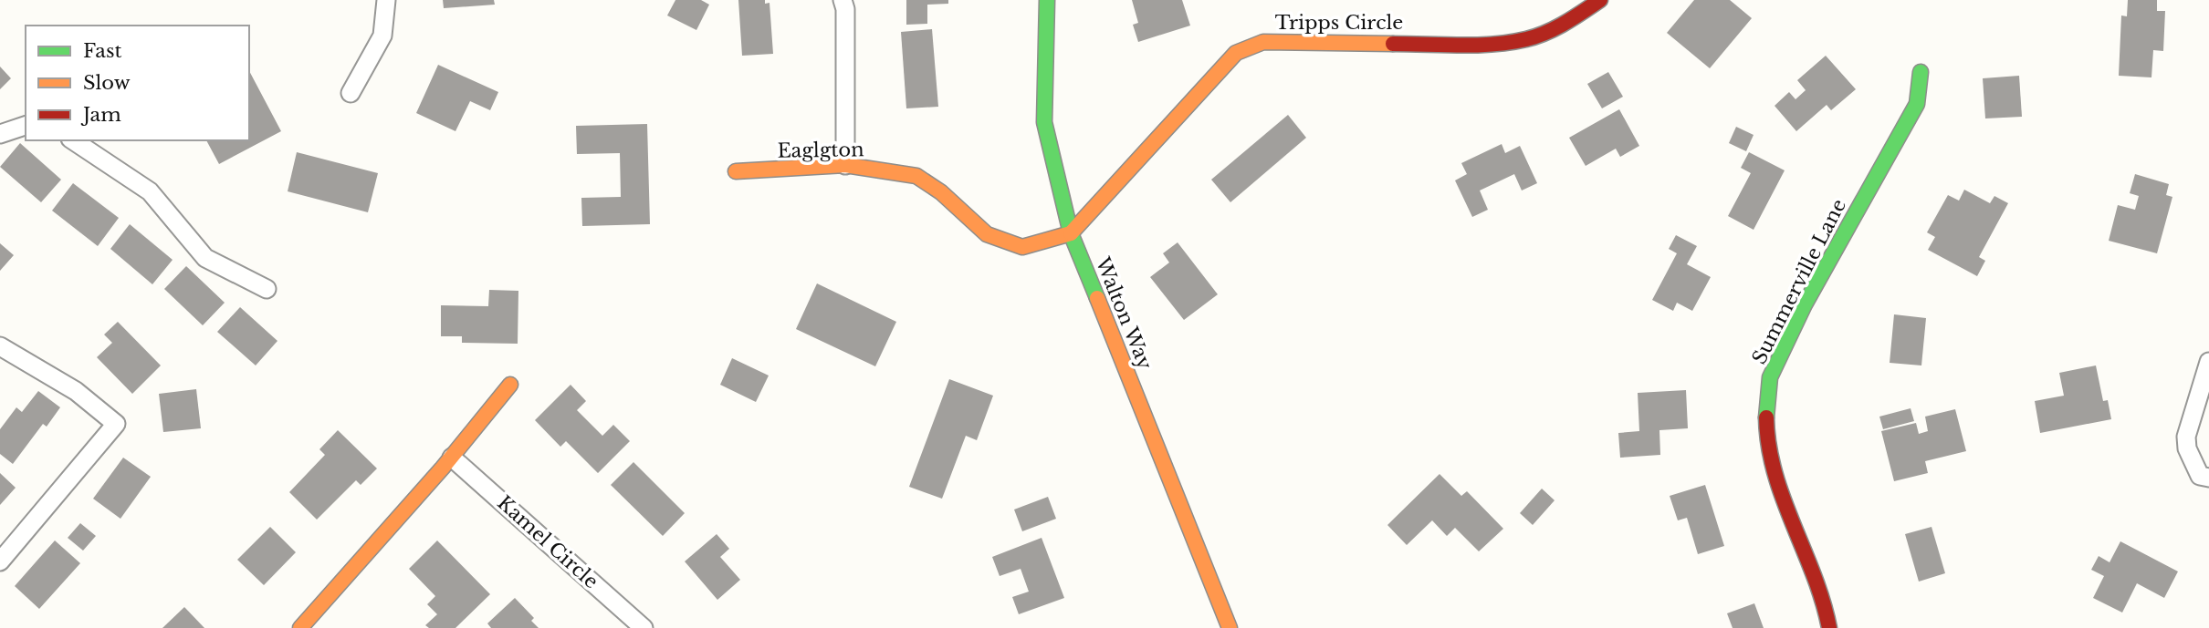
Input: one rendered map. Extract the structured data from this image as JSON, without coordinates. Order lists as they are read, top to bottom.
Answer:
{
  "streets": {
    "street": [
      "Tripps Circle",
      "Eaglgton",
      "Summerville Lane",
      "Walton Way",
      "Kamel Circle"
    ]
  },
  "crossings": [
    ["Tripps Circle", "Eaglgton"],
    ["Tripps Circle", "Walton Way"],
    ["Eaglgton", "Walton Way"]
  ],
  "legend": ["Fast", "Slow", "Jam"]
}
